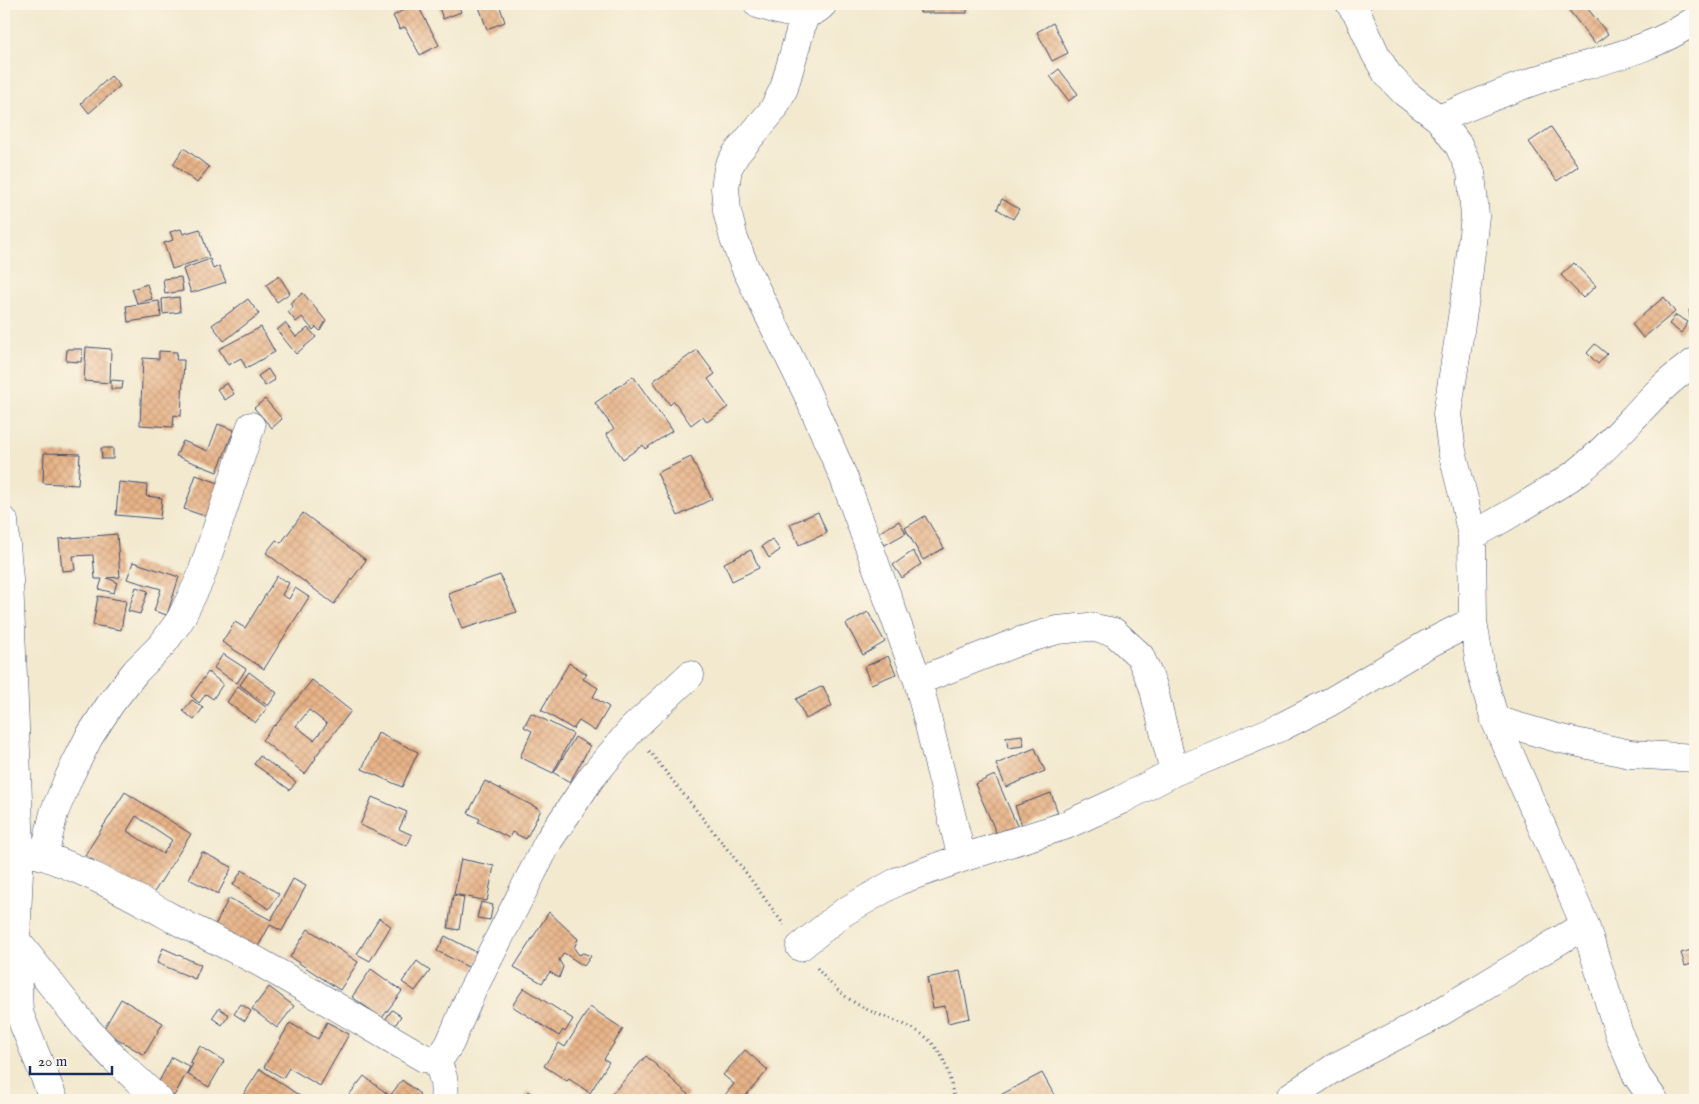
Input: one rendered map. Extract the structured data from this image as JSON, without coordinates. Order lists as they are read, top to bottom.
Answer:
{
  "scale_bar": "20 m"
}
